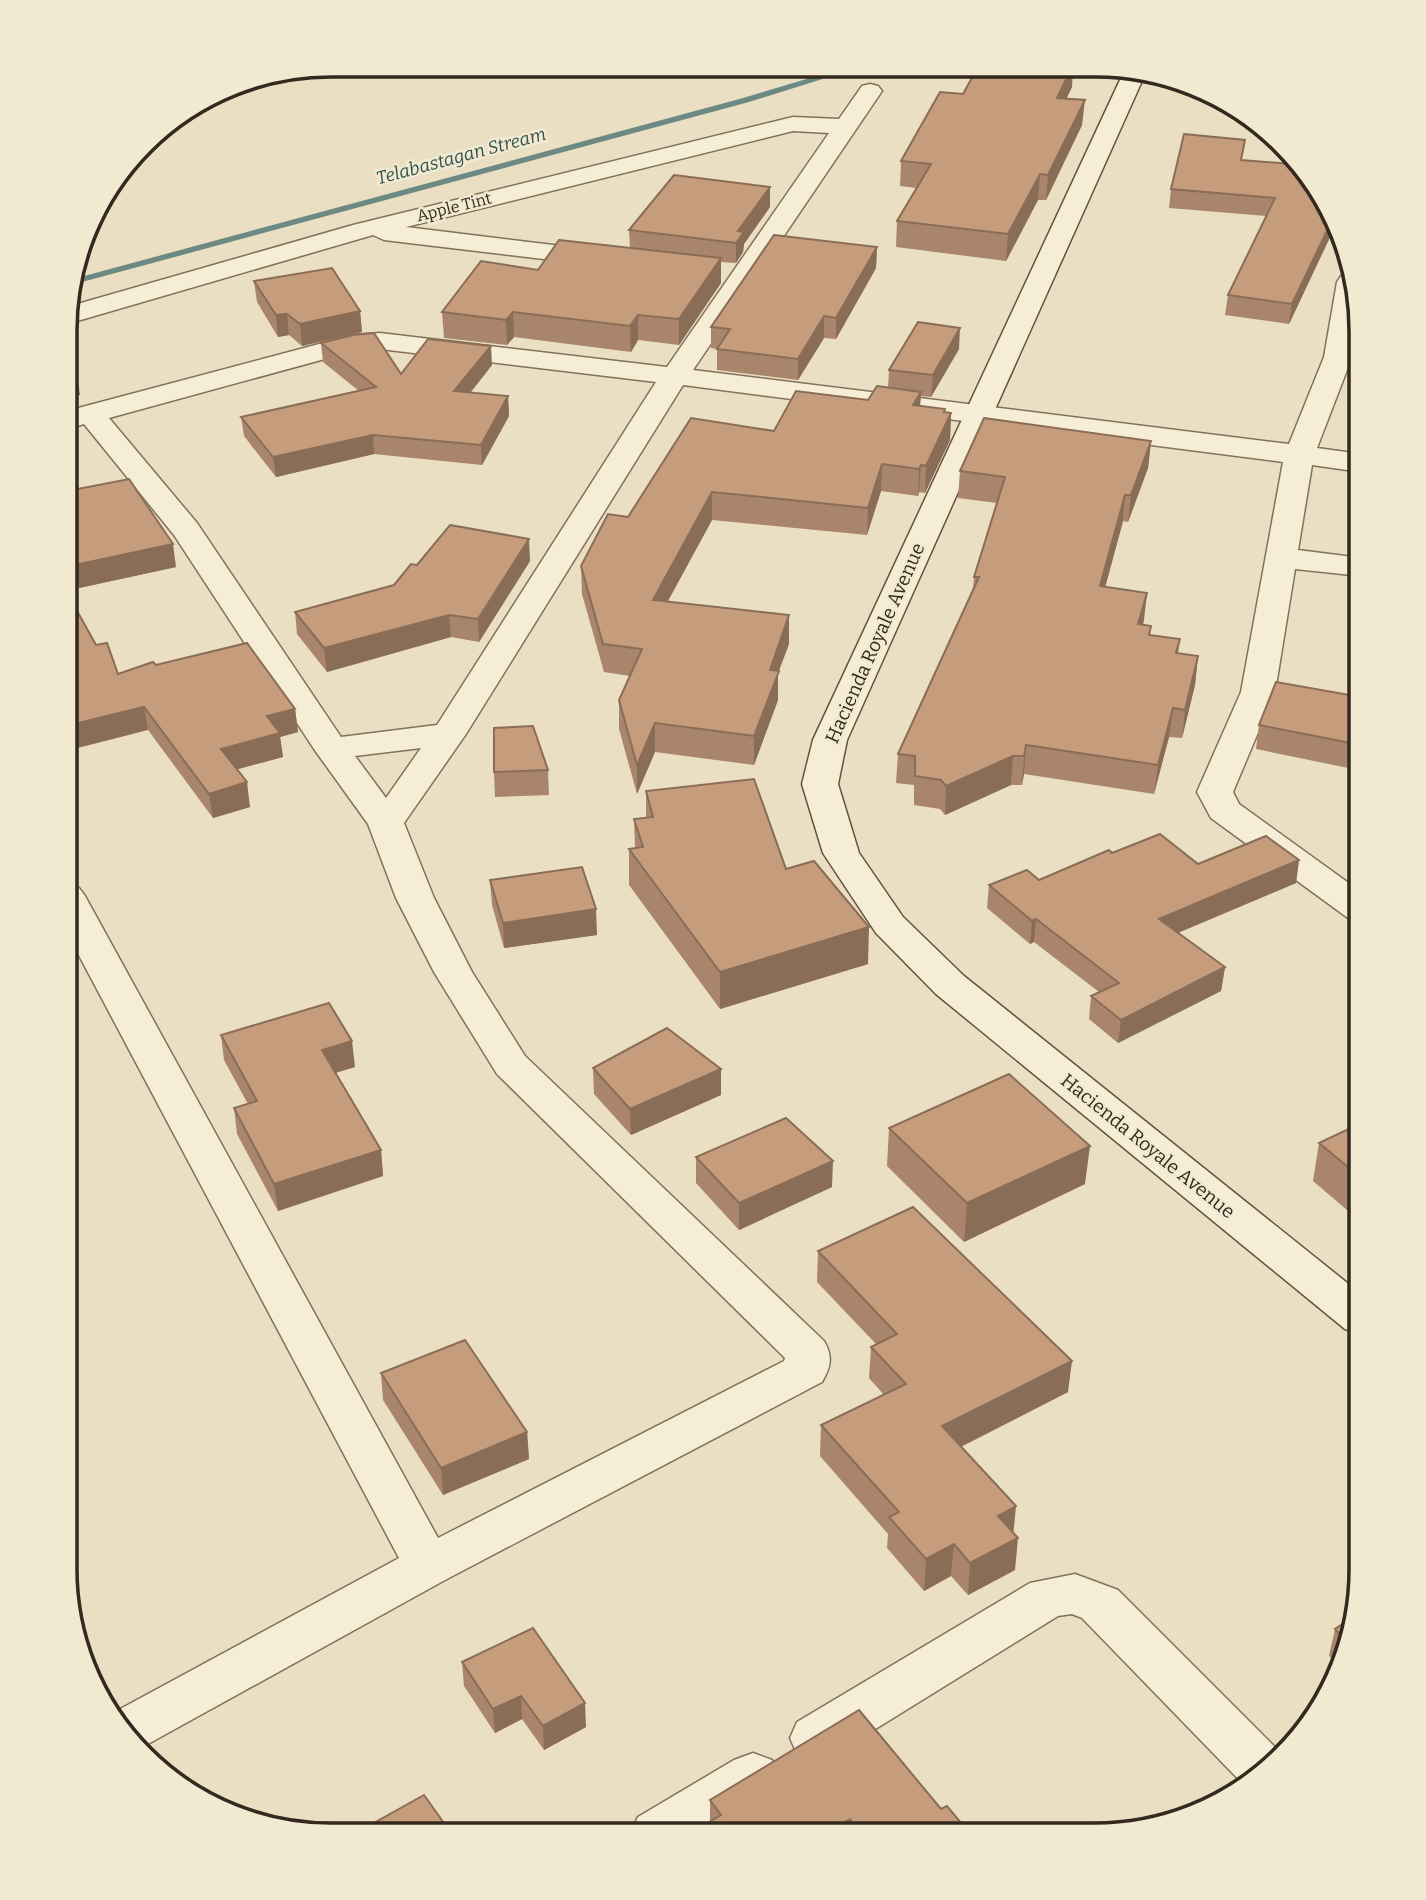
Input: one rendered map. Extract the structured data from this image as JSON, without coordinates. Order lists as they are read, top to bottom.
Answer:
{
  "streets": {
    "street": ["Apple Tint", "Hacienda Royale Avenue"]
  },
  "water": ["Telabastagan Stream"]
}
